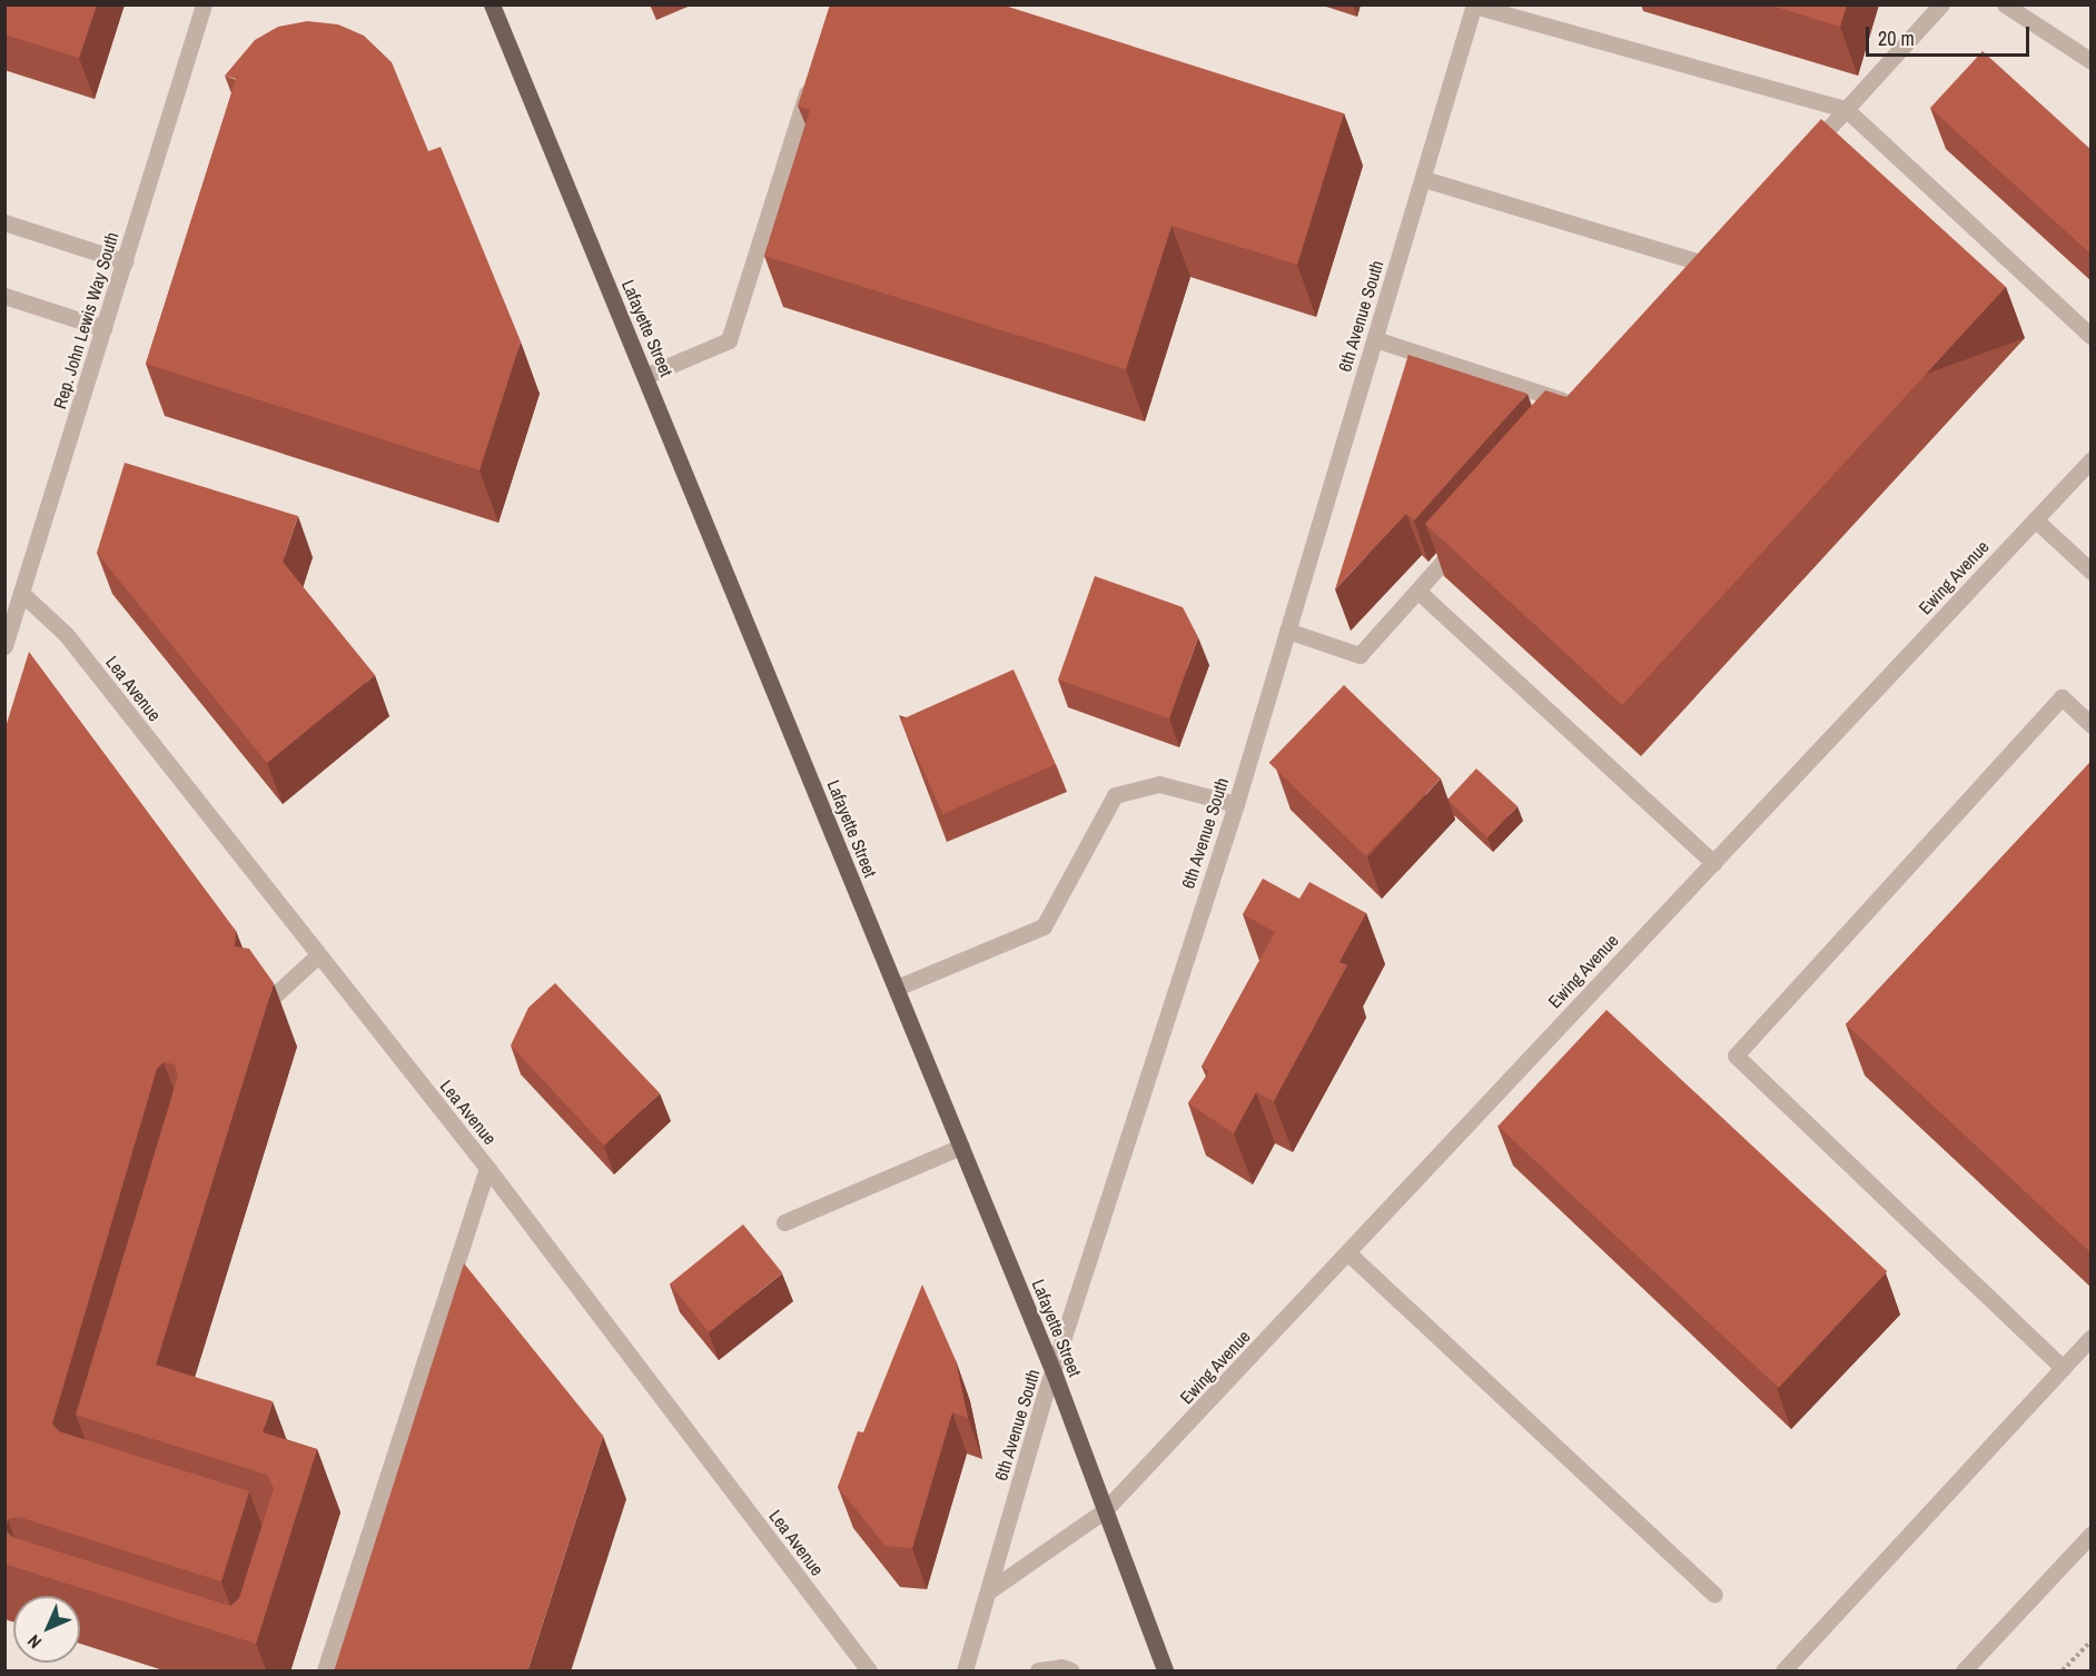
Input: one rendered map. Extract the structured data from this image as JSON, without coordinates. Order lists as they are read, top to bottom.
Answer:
{
  "streets": {
    "main road": ["Lafayette Street"],
    "street": [
      "6th Avenue South",
      "Rep. John Lewis Way South",
      "Ewing Avenue",
      "Lea Avenue"
    ]
  },
  "crossings": [
    ["6th Avenue South", "Lafayette Street"],
    ["6th Avenue South", "Ewing Avenue"],
    ["Rep. John Lewis Way South", "Lea Avenue"],
    ["Lafayette Street", "Ewing Avenue"]
  ],
  "scale_bar": "20 m",
  "north": "bottom left"
}
